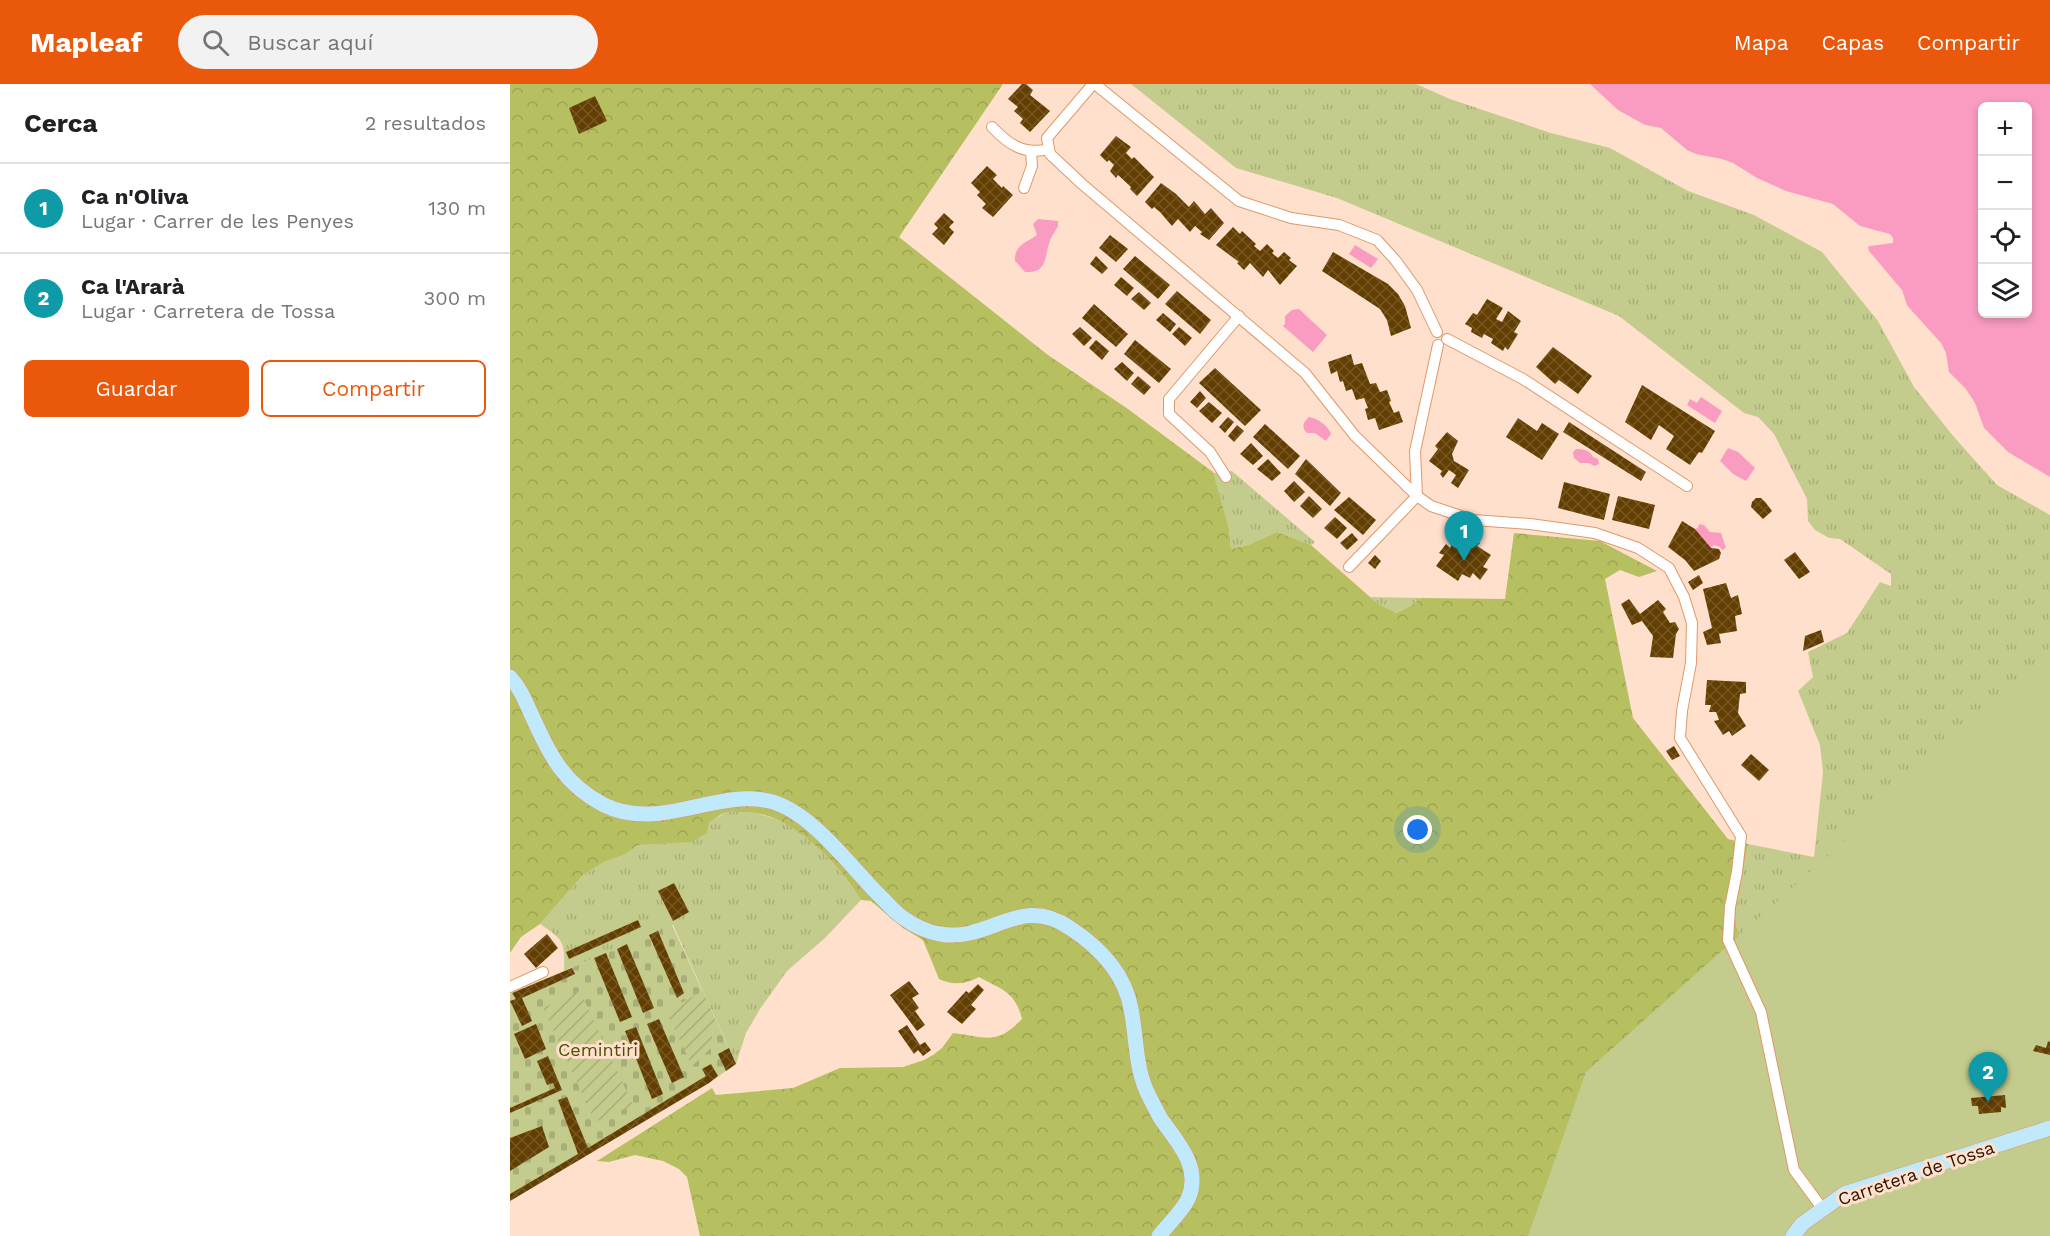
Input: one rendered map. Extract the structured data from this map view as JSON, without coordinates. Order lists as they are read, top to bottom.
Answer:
{
  "streets": {
    "main road": ["Carretera de Tossa"]
  },
  "parks": ["Cemintiri"],
  "page": {
    "header": "Mapleaf",
    "search": "Buscar aquí",
    "nav": ["Mapa", "Capas", "Compartir"],
    "heading": ["Cerca", "2 resultados"],
    "map_buttons": ["+", "−"],
    "list": [
      {
        "mark": "1",
        "name": "Ca n'Oliva",
        "note": "Lugar · Carrer de les Penyes",
        "value": "130 m"
      },
      {
        "mark": "2",
        "name": "Ca l'Ararà",
        "note": "Lugar · Carretera de Tossa",
        "value": "300 m"
      }
    ],
    "buttons": ["Guardar", "Compartir"],
    "pins": ["1", "2"]
  }
}
